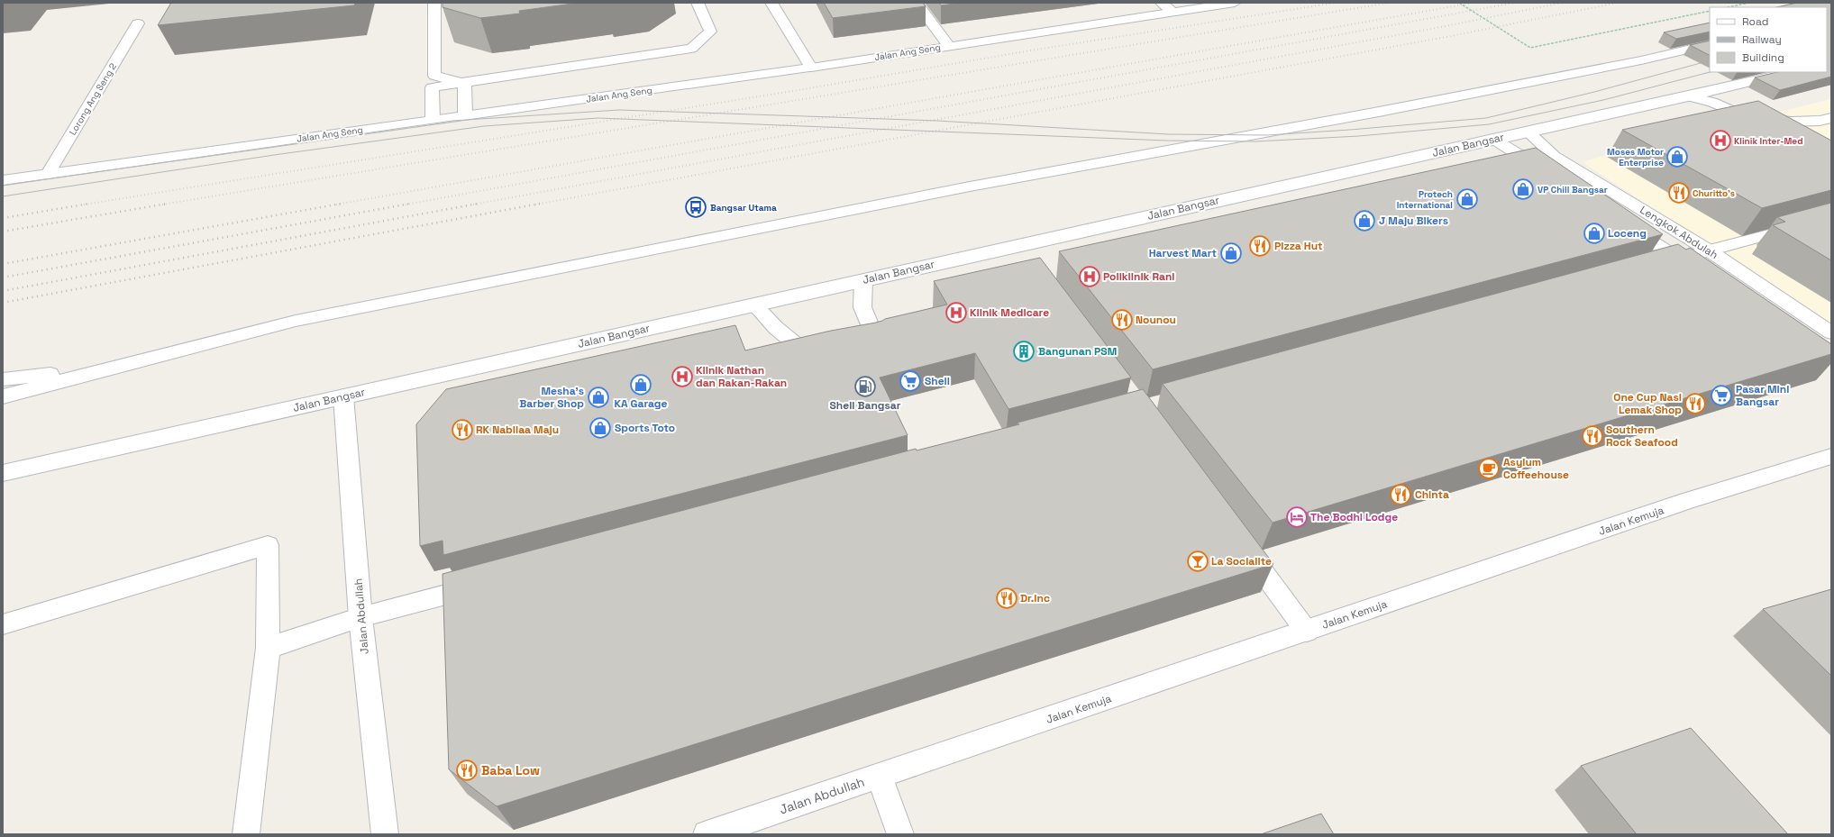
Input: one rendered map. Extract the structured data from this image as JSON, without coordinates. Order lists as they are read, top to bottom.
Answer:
{
  "streets": {
    "street": [
      "Jalan Ang Seng",
      "Lorong Ang Seng 2",
      "Jalan Bangsar",
      "Lengkok Abdulah",
      "Jalan Kemuja",
      "Jalan Abdullah"
    ]
  },
  "crossings": [
    ["Jalan Ang Seng", "Lorong Ang Seng 2"],
    ["Jalan Bangsar", "Lengkok Abdulah"],
    ["Jalan Bangsar", "Jalan Abdullah"],
    ["Jalan Kemuja", "Jalan Abdullah"]
  ],
  "places": {
    "hospital": [
      "Klinik Inter-Med",
      "Poliklinik Rani",
      "Klinik Medicare",
      "Klinik Nathan dan Rakan-Rakan"
    ],
    "shop": [
      "Moses Motor Enterprise",
      "VP Chill Bangsar",
      "Protech International",
      "J Maju Bikers",
      "Loceng",
      "Harvest Mart",
      "KA Garage",
      "Mesha's Barber Shop",
      "Sports Toto"
    ],
    "restaurant": [
      "Churitto’s",
      "Pizza Hut",
      "Nounou",
      "One Cup Nasi Lemak Shop",
      "RK Nabilaa Maju",
      "Southern Rock Seafood",
      "Chinta",
      "Dr.inc",
      "Baba Low"
    ],
    "bus stop": ["Bangsar Utama"],
    "building": ["Bangunan PSM"],
    "supermarket": ["Shell", "Pasar Mini Bangsar"],
    "fuel station": ["Shell Bangsar"],
    "cafe": ["Asylum Coffeehouse"],
    "hotel": ["The Bodhi Lodge"],
    "bar": ["La Socialite"]
  },
  "legend": ["Road", "Railway", "Building"]
}
